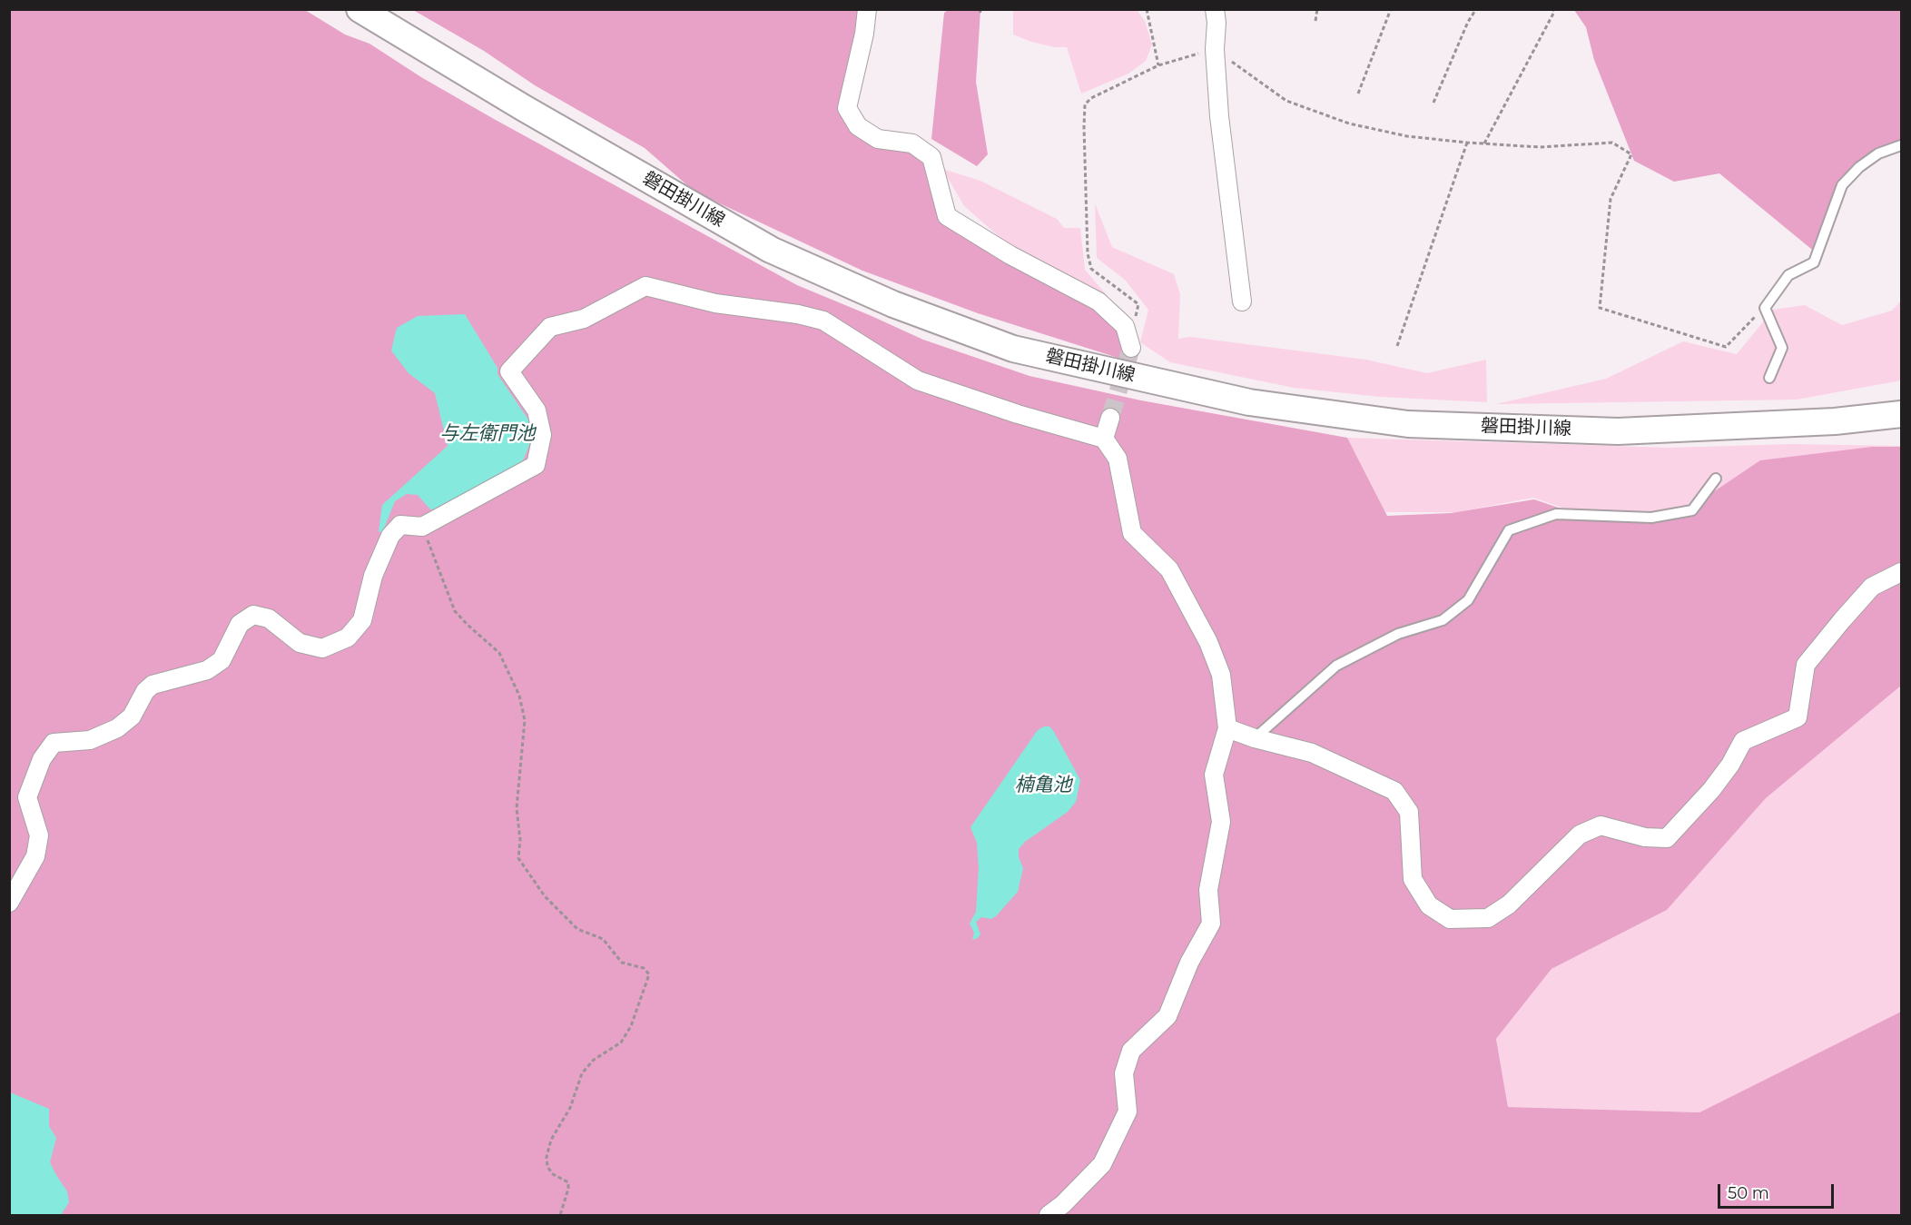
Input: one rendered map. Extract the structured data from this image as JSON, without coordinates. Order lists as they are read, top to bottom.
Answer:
{
  "streets": {
    "main road": ["磐田掛川線"]
  },
  "water": ["与左衛門池", "楠亀池"],
  "scale_bar": "50 m"
}
